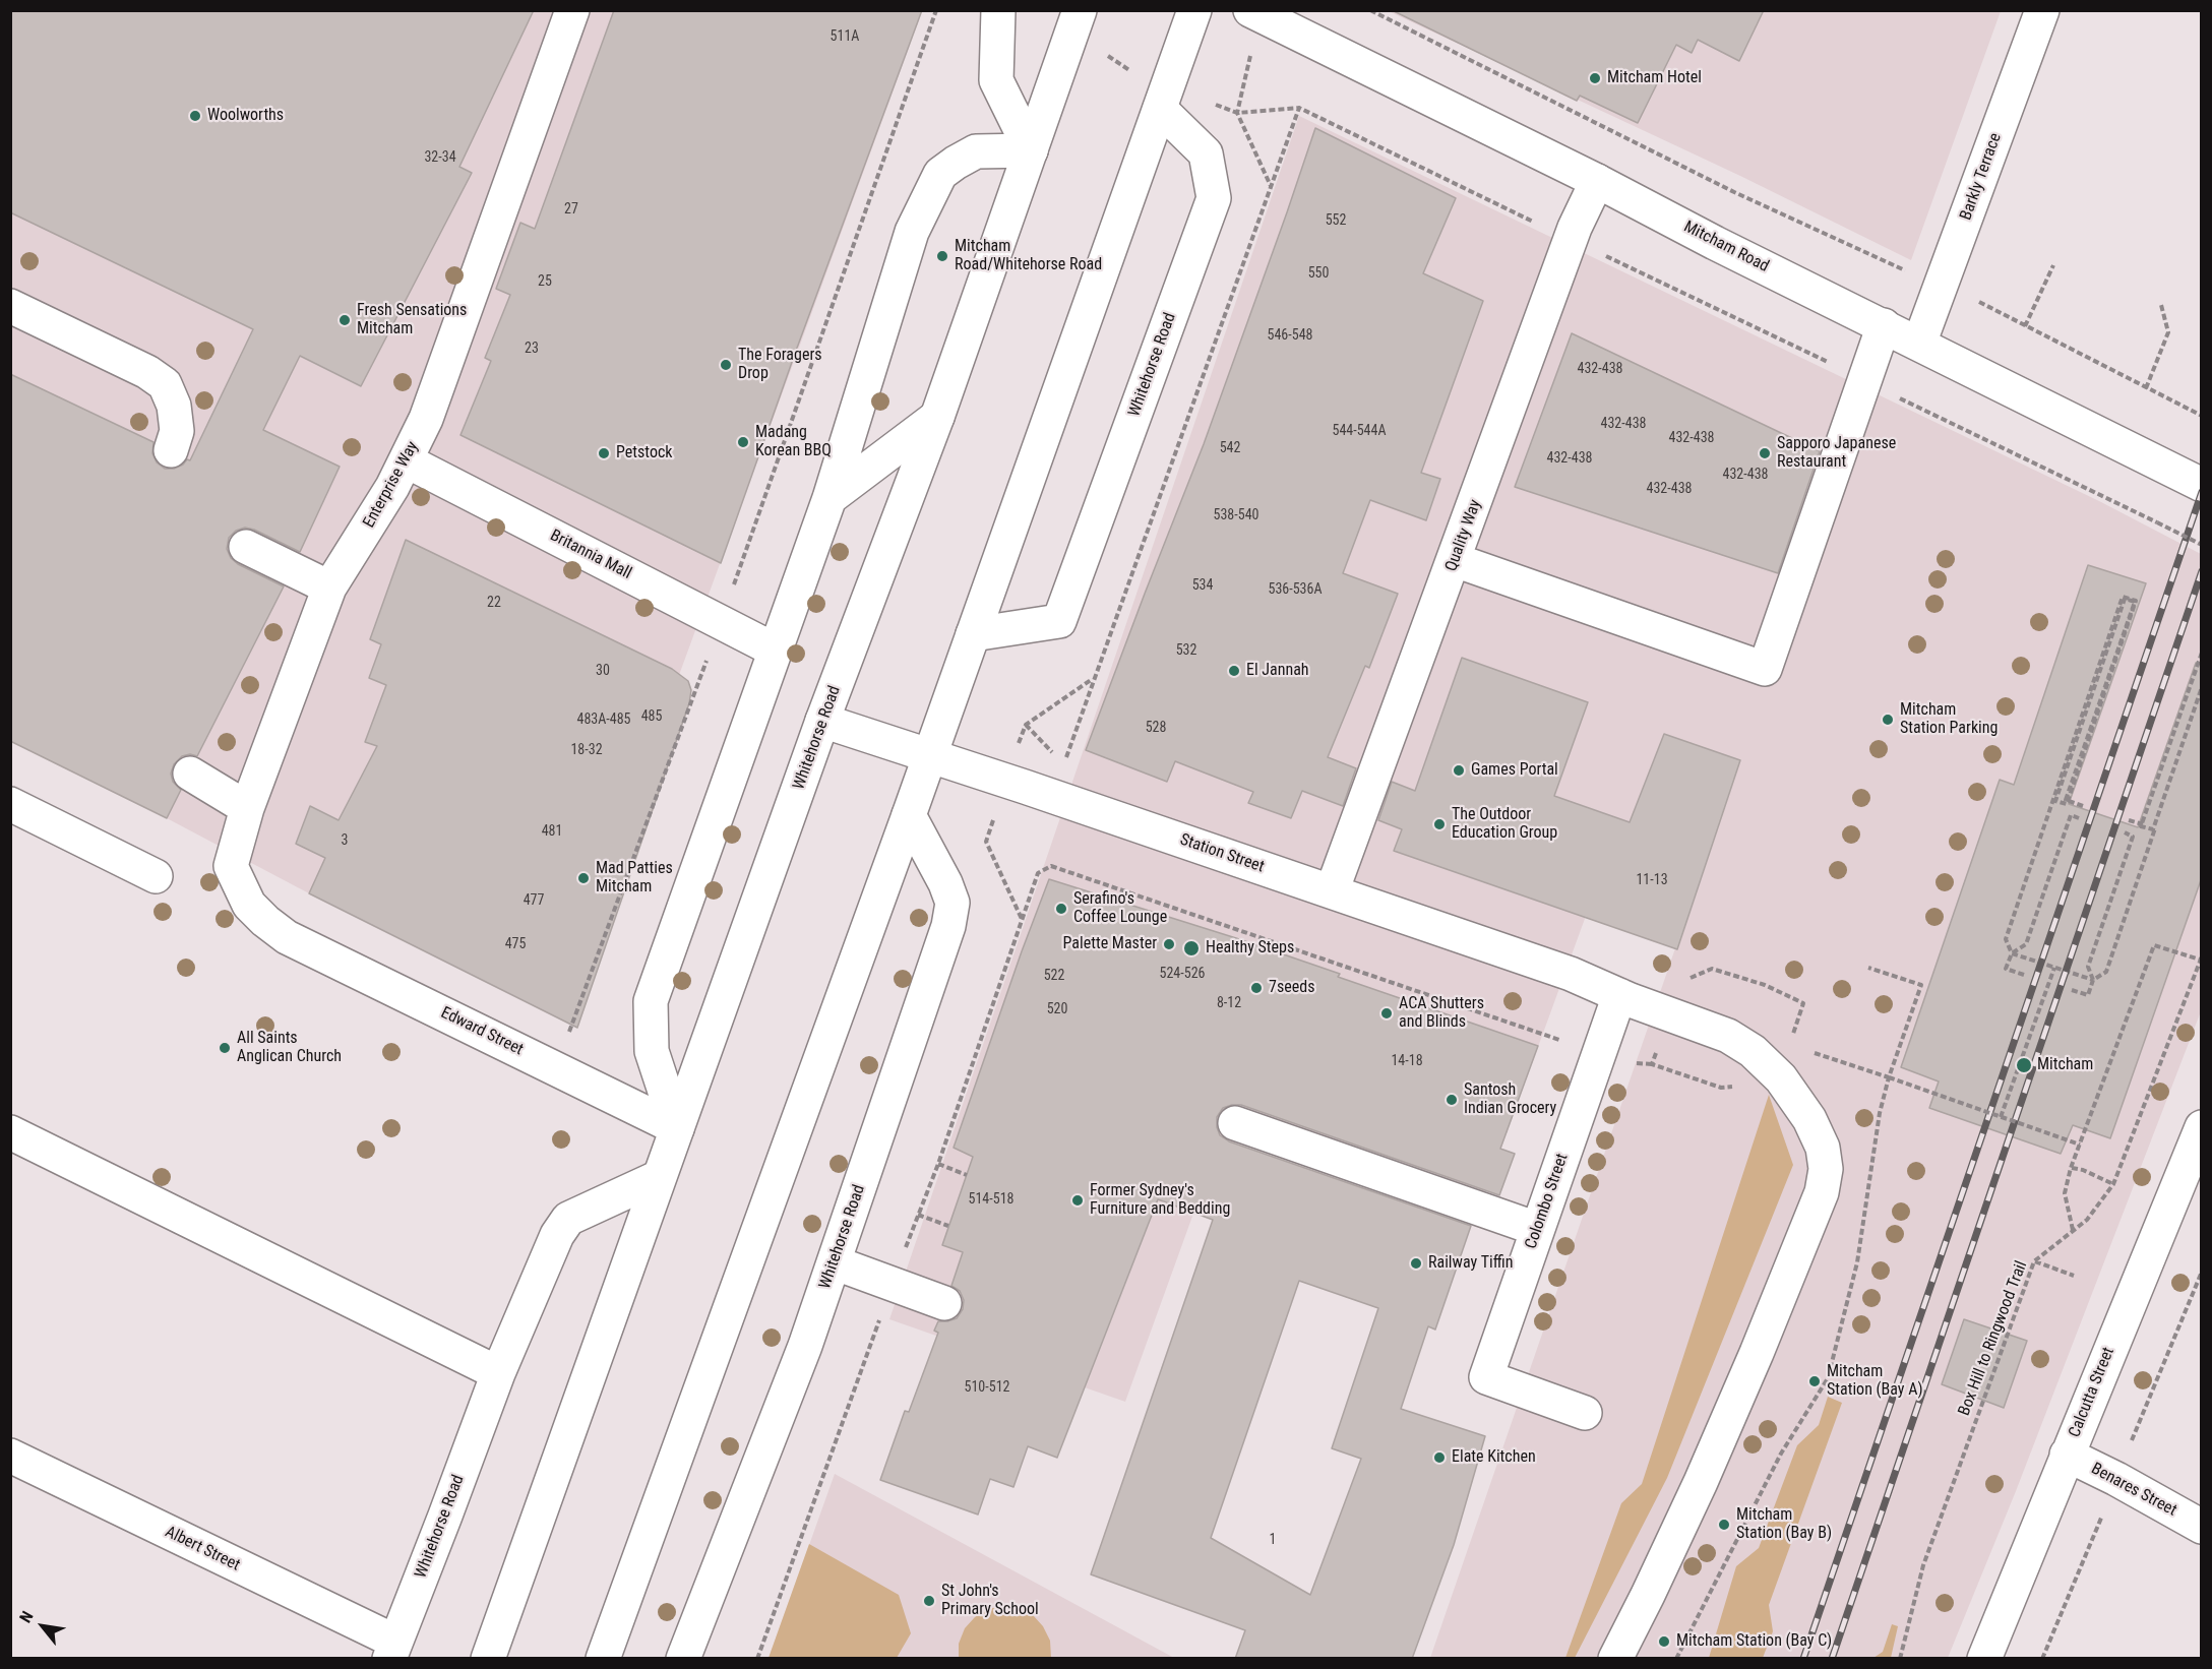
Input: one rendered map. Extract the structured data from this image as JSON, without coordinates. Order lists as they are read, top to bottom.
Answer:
{
  "streets": {
    "main road": [
      "Barkly Terrace",
      "Mitcham Road",
      "Whitehorse Road",
      "Enterprise Way",
      "Quality Way",
      "Britannia Mall",
      "Station Street",
      "Edward Street",
      "Colombo Street",
      "Calcutta Street",
      "Benares Street",
      "Albert Street"
    ],
    "path": ["Box Hill to Ringwood Trail"]
  },
  "crossings": [
    ["Barkly Terrace", "Mitcham Road"],
    ["Mitcham Road", "Quality Way"],
    ["Whitehorse Road", "Station Street"],
    ["Whitehorse Road", "Edward Street"],
    ["Whitehorse Road", "Albert Street"],
    ["Enterprise Way", "Britannia Mall"],
    ["Enterprise Way", "Edward Street"],
    ["Quality Way", "Station Street"],
    ["Station Street", "Colombo Street"],
    ["Calcutta Street", "Benares Street"]
  ],
  "places": [
    "Mitcham Hotel",
    "Woolworths",
    "Mitcham Road/Whitehorse Road",
    "Fresh Sensations Mitcham",
    "The Foragers Drop",
    "Madang Korean BBQ",
    "Petstock",
    "Sapporo Japanese Restaurant",
    "El Jannah",
    "Mitcham Station Parking",
    "Games Portal",
    "The Outdoor Education Group",
    "Mad Patties Mitcham",
    "Serafino's Coffee Lounge",
    "Palette Master",
    "Healthy Steps",
    "7seeds",
    "ACA Shutters and Blinds",
    "All Saints Anglican Church",
    "Mitcham",
    "Santosh Indian Grocery",
    "Former Sydney's Furniture and Bedding",
    "Railway Tiffin",
    "Mitcham Station (Bay A)",
    "Elate Kitchen",
    "Mitcham Station (Bay B)",
    "St John's Primary School",
    "Mitcham Station (Bay C)"
  ],
  "house_numbers": [
    "511A",
    "32-34",
    "27",
    "552",
    "550",
    "25",
    "546-548",
    "23",
    "432-438",
    "432-438",
    "544-544A",
    "432-438",
    "542",
    "432-438",
    "432-438",
    "432-438",
    "538-540",
    "534",
    "536-536A",
    "22",
    "532",
    "30",
    "485",
    "483A-485",
    "528",
    "18-32",
    "481",
    "3",
    "11-13",
    "477",
    "475",
    "524-526",
    "522",
    "8-12",
    "520",
    "14-18",
    "514-518",
    "510-512",
    "1"
  ],
  "north": "top left"
}
